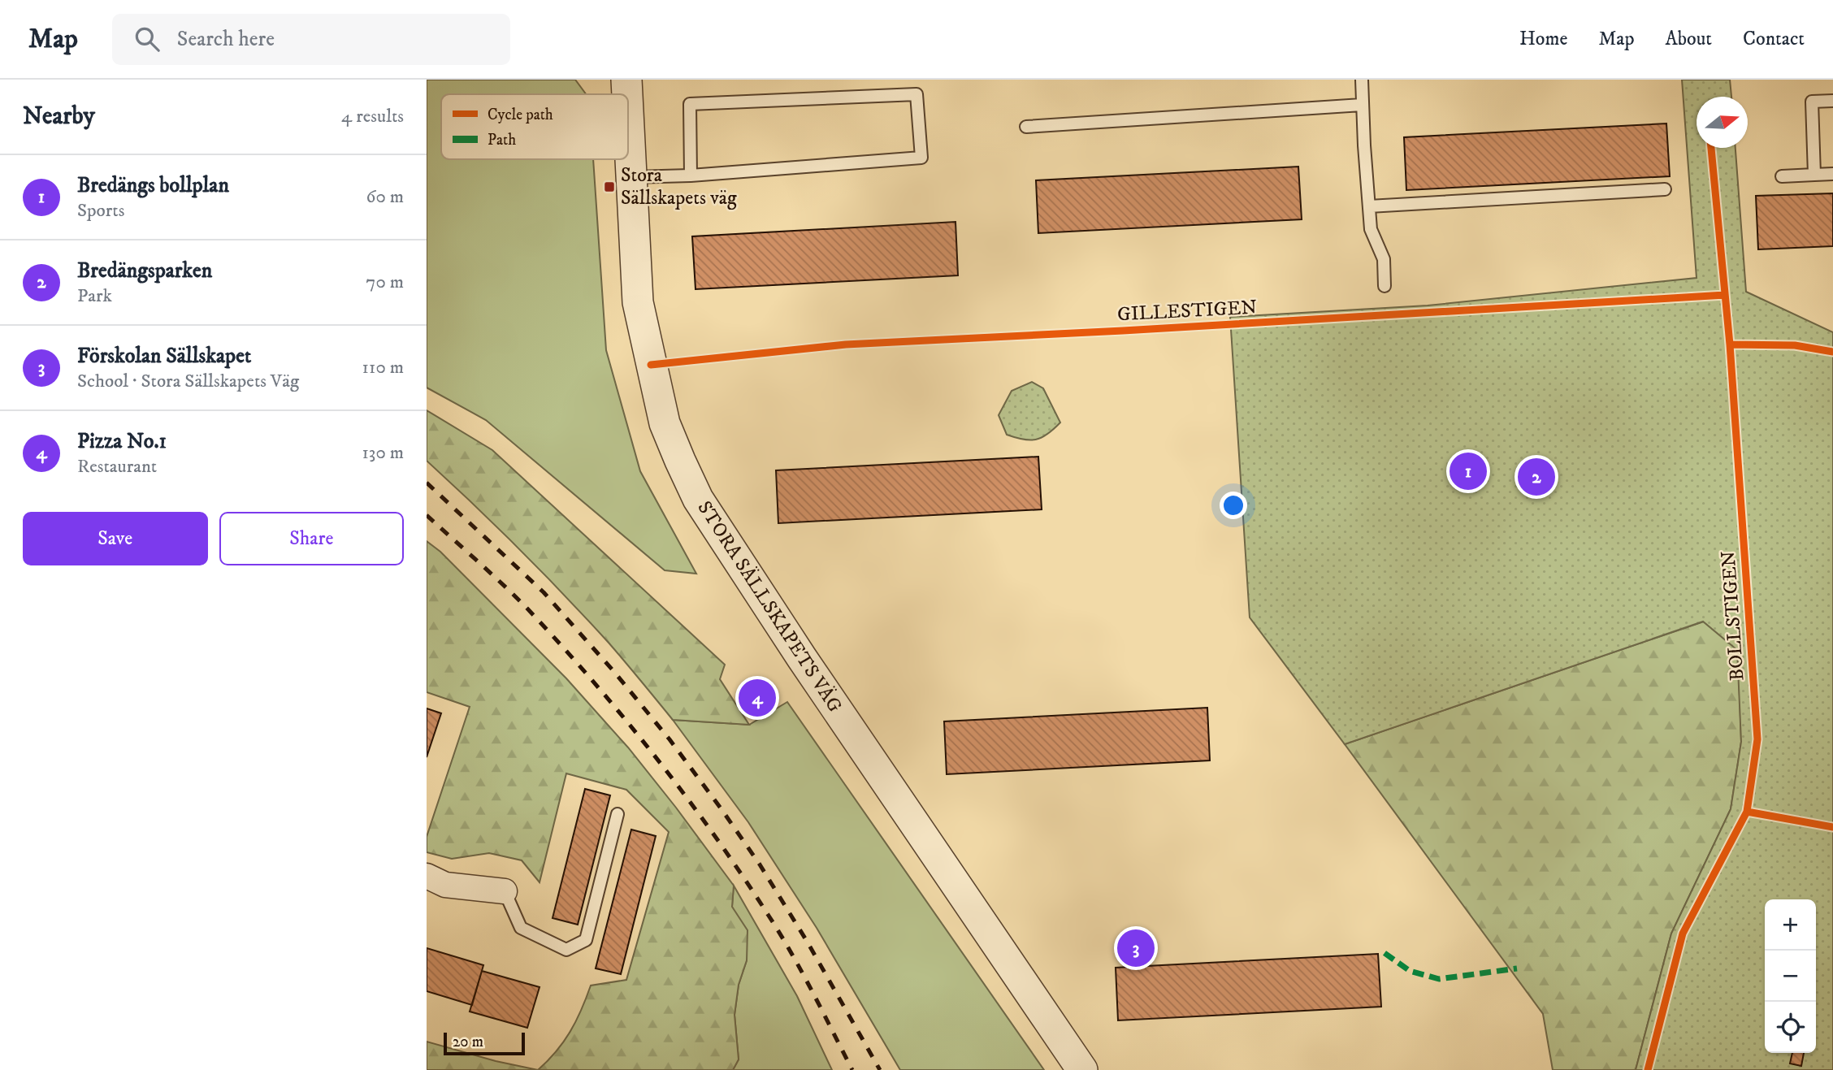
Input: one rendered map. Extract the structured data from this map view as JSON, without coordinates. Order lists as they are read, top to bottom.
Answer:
{
  "streets": {
    "street": ["STORA SÄLLSKAPETS VÄG"],
    "cycle path": ["GILLESTIGEN", "BOLLSTIGEN"]
  },
  "places": {
    "transit": ["Stora Sällskapets väg"]
  },
  "legend": ["Cycle path", "Path"],
  "scale_bar": "20 m",
  "north": "right",
  "page": {
    "header": "Map",
    "search": "Search here",
    "nav": [
      "Home",
      "Map",
      "About",
      "Contact"
    ],
    "heading": ["Nearby", "4 results"],
    "list": [
      {
        "mark": "1",
        "name": "Bredängs bollplan",
        "note": "Sports",
        "value": "60 m"
      },
      {
        "mark": "2",
        "name": "Bredängsparken",
        "note": "Park",
        "value": "70 m"
      },
      {
        "mark": "3",
        "name": "Förskolan Sällskapet",
        "note": "School · Stora Sällskapets Väg",
        "value": "110 m"
      },
      {
        "mark": "4",
        "name": "Pizza No.1",
        "note": "Restaurant",
        "value": "130 m"
      }
    ],
    "pins": [
      "1",
      "2",
      "4",
      "3"
    ],
    "buttons": ["Save", "Share"],
    "map_buttons": ["+", "−"],
    "scale": "20 m"
  }
}
